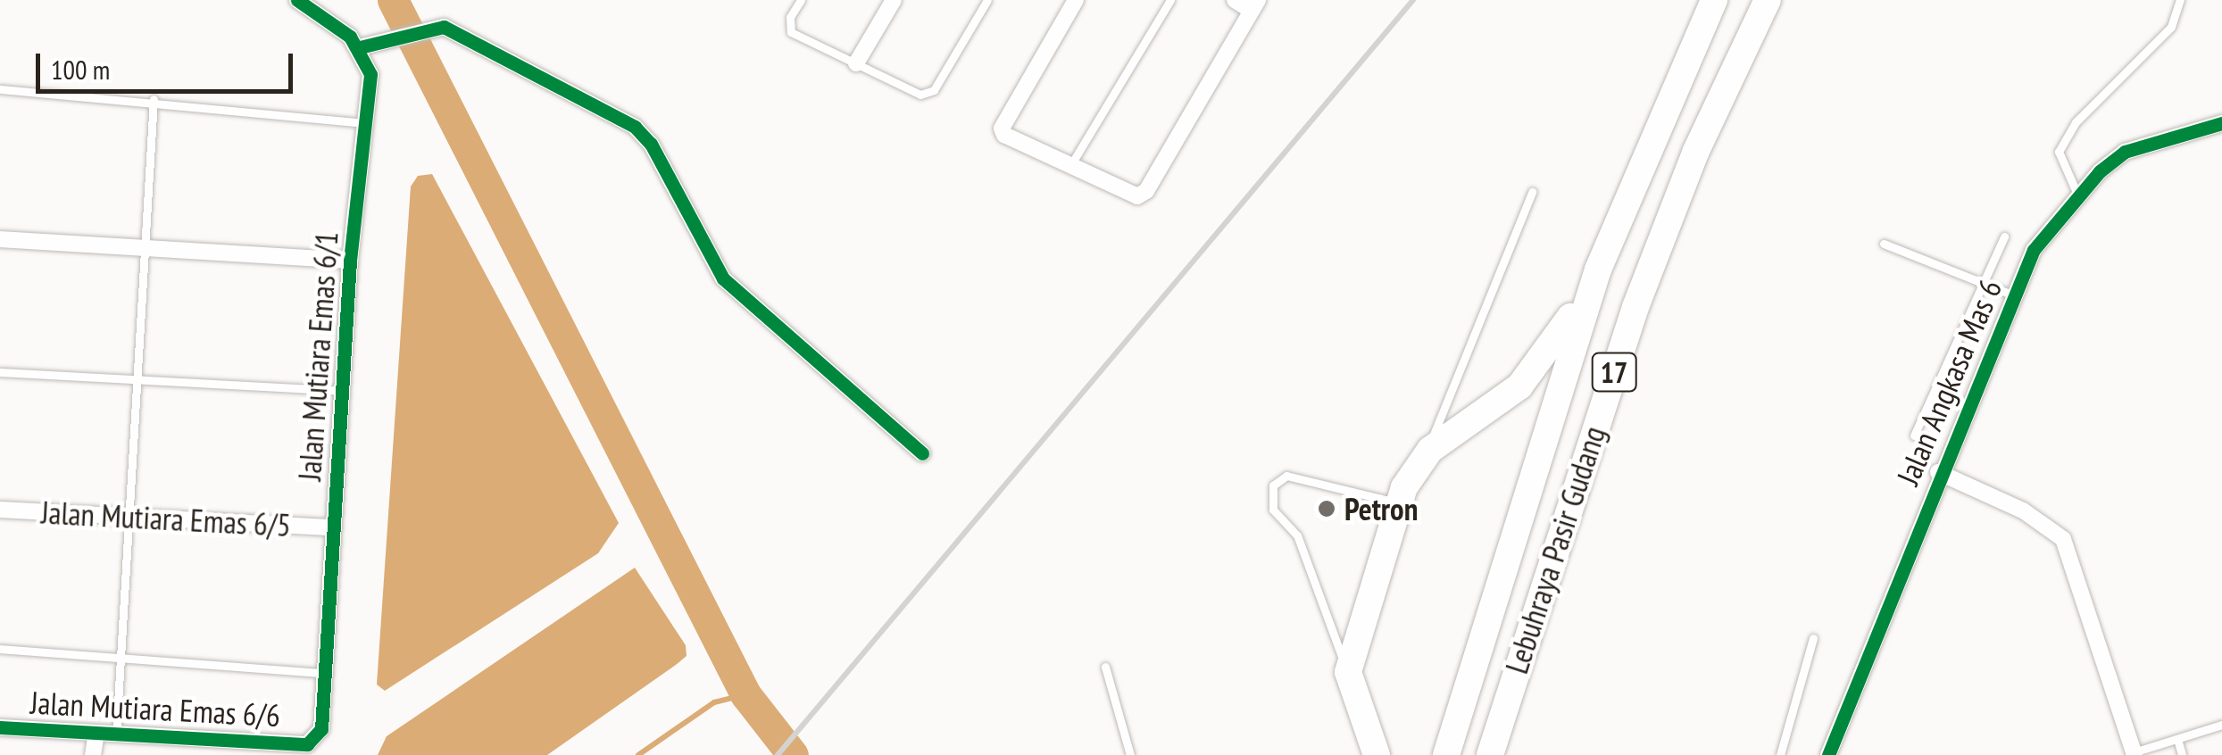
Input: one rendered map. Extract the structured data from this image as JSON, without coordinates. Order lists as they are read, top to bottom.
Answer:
{
  "streets": {
    "highway": ["17", "Lebuhraya Pasir Gudang"],
    "street": [
      "Jalan Mutiara Emas 6/1",
      "Jalan Angkasa Mas 6",
      "Jalan Mutiara Emas 6/5",
      "Jalan Mutiara Emas 6/6"
    ]
  },
  "crossings": [
    ["Jalan Mutiara Emas 6/1", "Jalan Mutiara Emas 6/5"],
    ["Jalan Mutiara Emas 6/1", "Jalan Mutiara Emas 6/6"]
  ],
  "places": ["Petron"],
  "scale_bar": "100 m"
}
